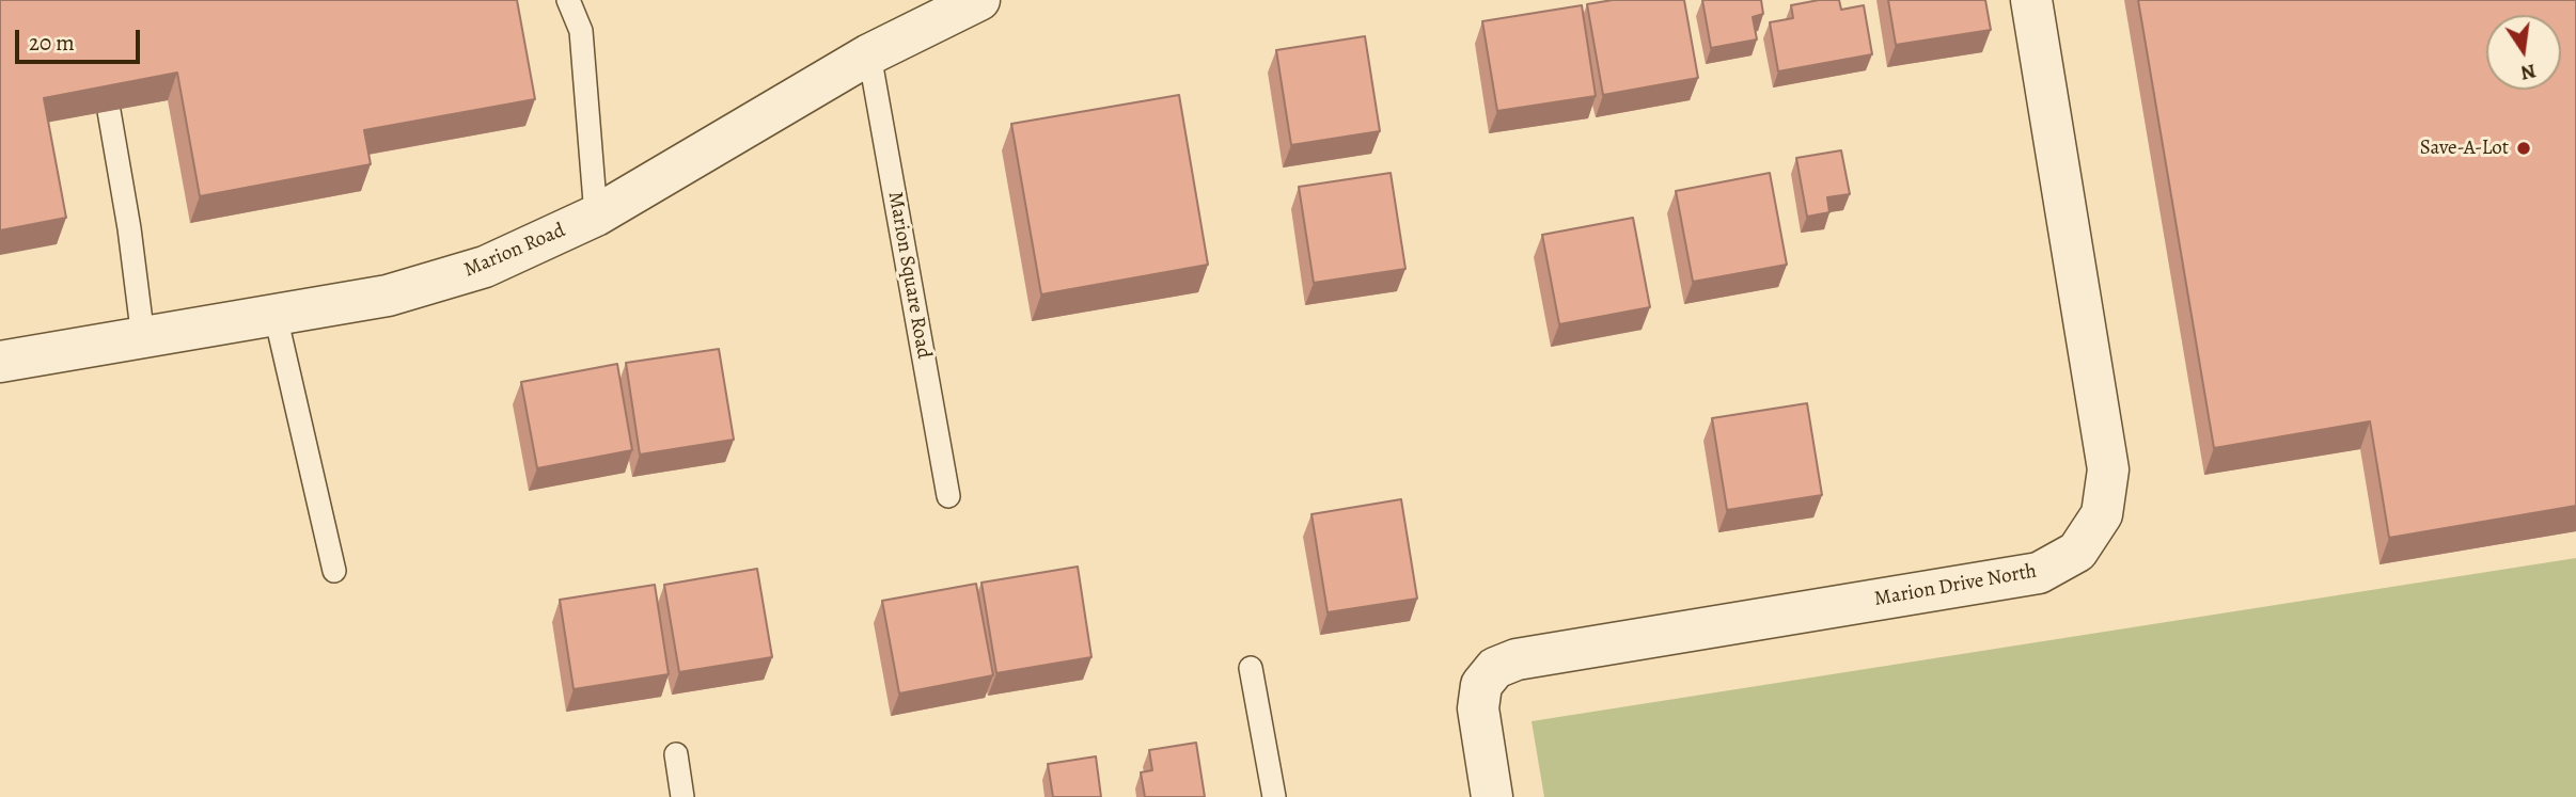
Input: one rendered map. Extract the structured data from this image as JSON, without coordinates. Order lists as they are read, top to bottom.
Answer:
{
  "streets": {
    "street": ["Marion Road", "Marion Drive North"],
    "lane": ["Marion Square Road"]
  },
  "crossings": [
    ["Marion Road", "Marion Square Road"]
  ],
  "places": ["Save-A-Lot"],
  "scale_bar": "20 m",
  "north": "bottom"
}
